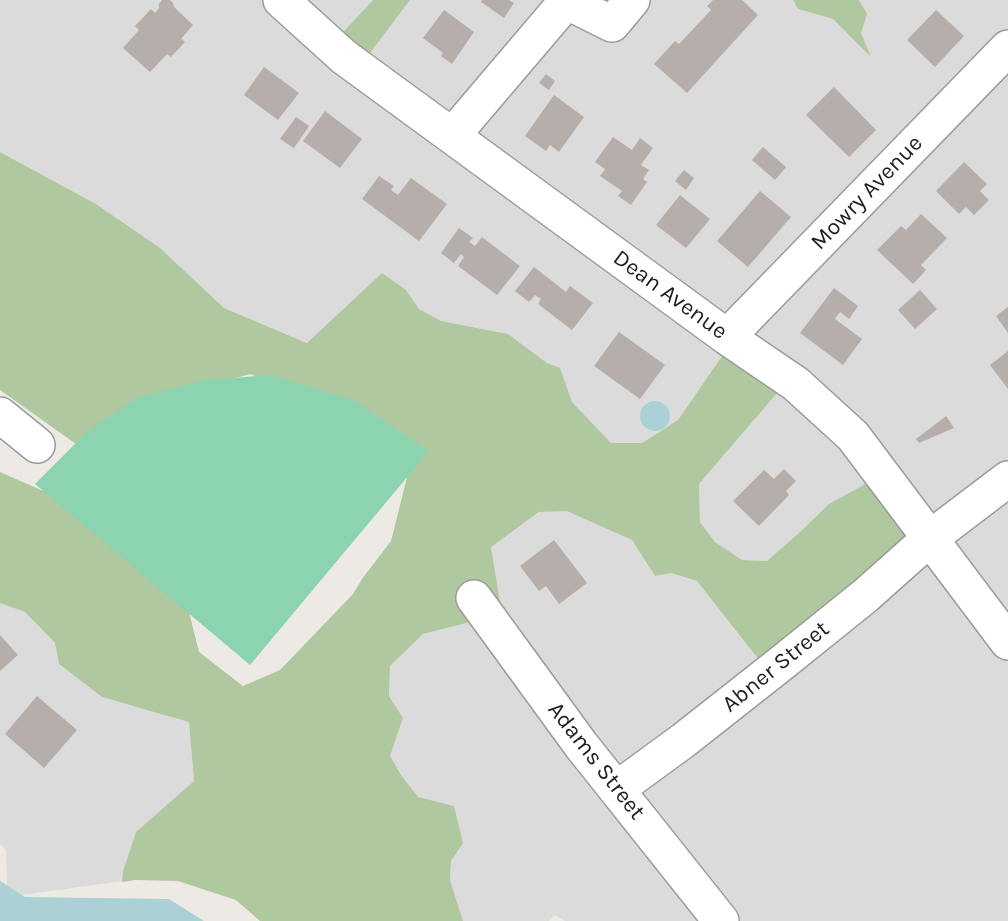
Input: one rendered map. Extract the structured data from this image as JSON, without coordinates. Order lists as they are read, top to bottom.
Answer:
{
  "streets": {
    "street": [
      "Mowry Avenue",
      "Dean Avenue",
      "Abner Street",
      "Adams Street"
    ]
  },
  "crossings": [
    ["Mowry Avenue", "Dean Avenue"],
    ["Dean Avenue", "Abner Street"],
    ["Abner Street", "Adams Street"]
  ]
}
